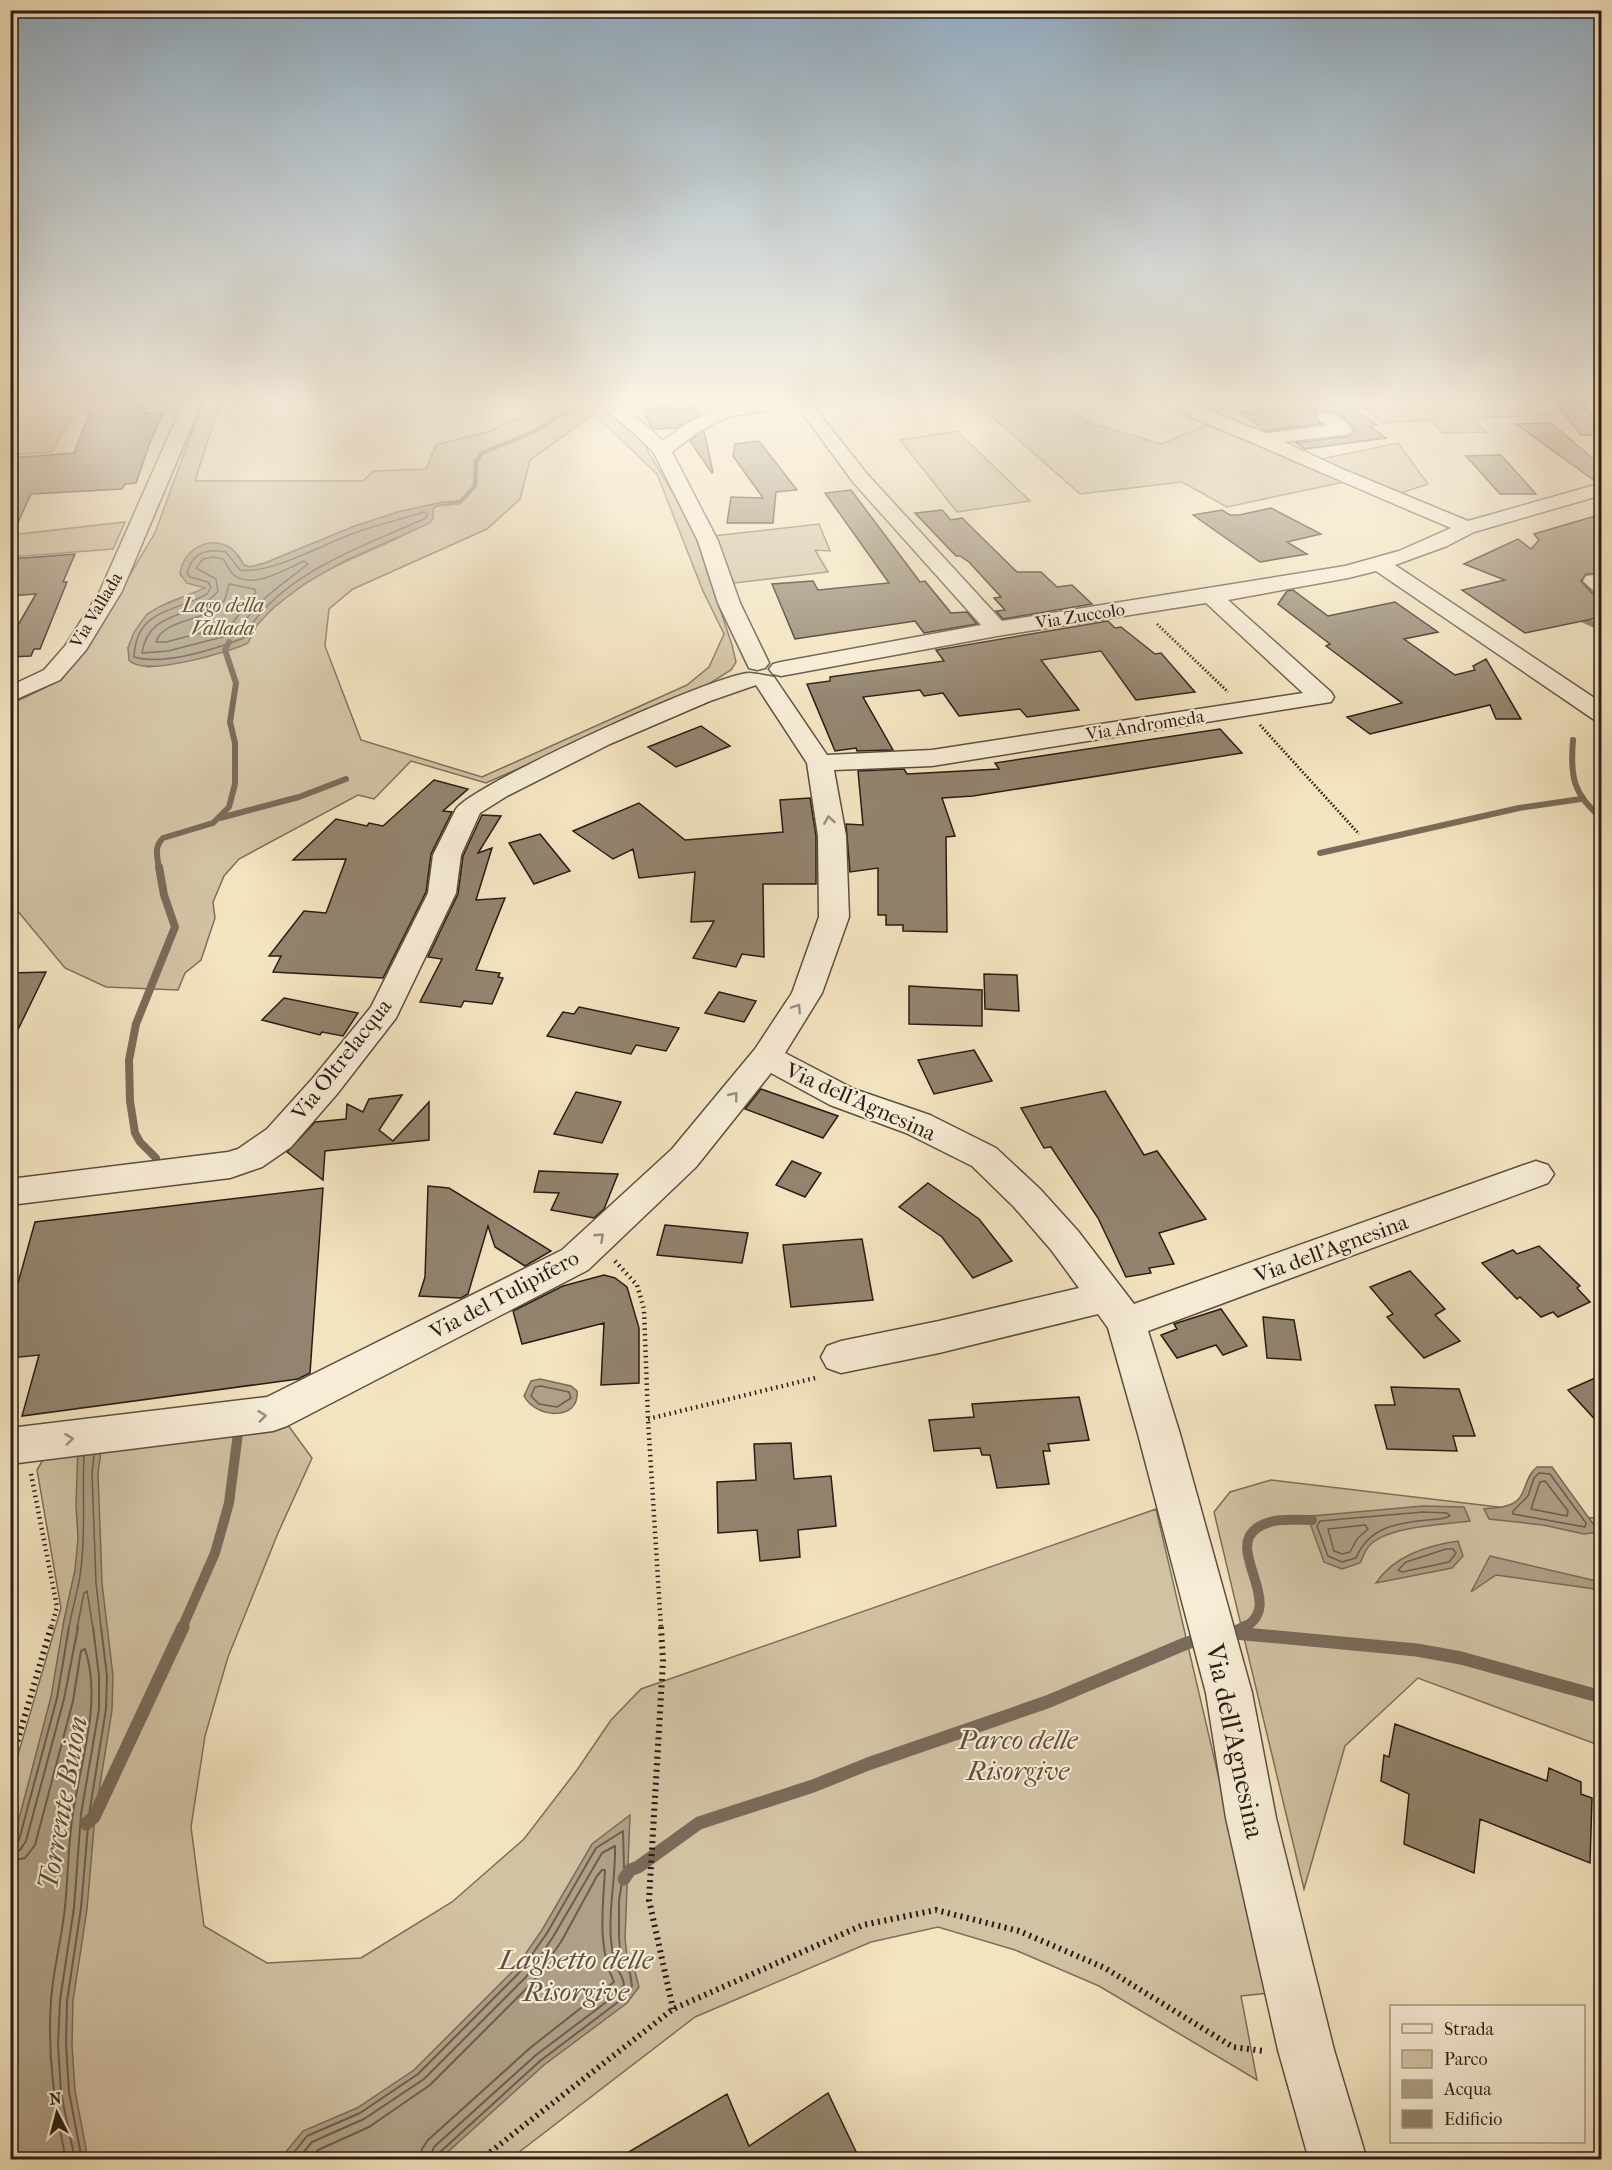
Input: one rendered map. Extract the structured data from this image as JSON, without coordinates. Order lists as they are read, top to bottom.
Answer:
{
  "streets": {
    "street": [
      "Via Vallada",
      "Via Zuccolo",
      "Via Andromeda",
      "Via Oltrelacqua",
      "Via dell'Agnesina",
      "Via del Tulipifero"
    ]
  },
  "crossings": [
    ["Via Zuccolo", "Via Andromeda"],
    ["Via Zuccolo", "Via Oltrelacqua"],
    ["Via Andromeda", "Via del Tulipifero"],
    ["Via dell'Agnesina", "Via del Tulipifero"]
  ],
  "one_way": ["Via del Tulipifero"],
  "water": ["Lago della Vallada", "Torrente Buion", "Laghetto delle Risorgive"],
  "parks": ["Parco delle Risorgive"],
  "legend": [
    "Strada",
    "Parco",
    "Acqua",
    "Edificio"
  ],
  "north": "top"
}
